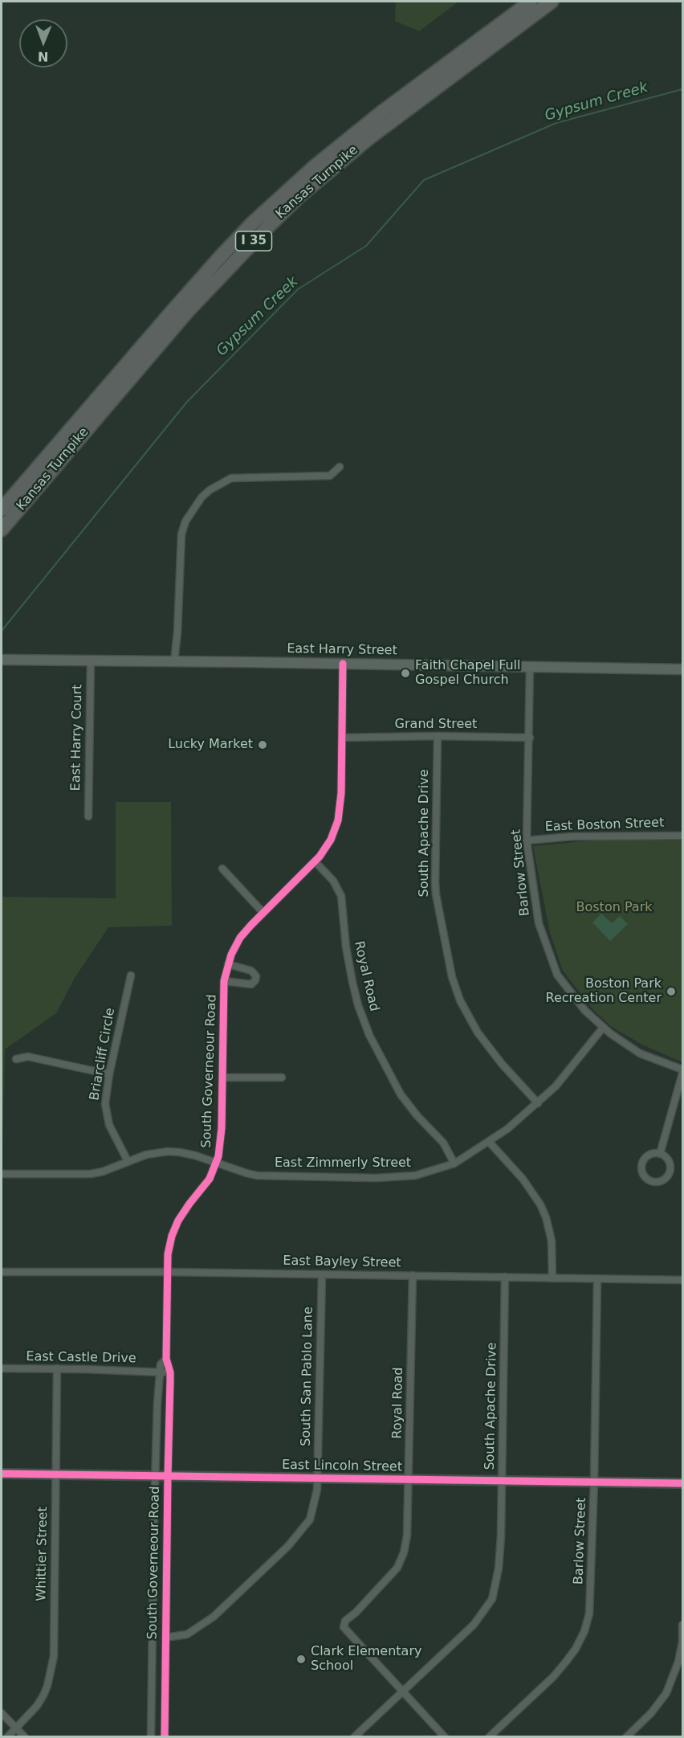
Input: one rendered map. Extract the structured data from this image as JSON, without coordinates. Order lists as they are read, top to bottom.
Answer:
{
  "streets": {
    "highway": ["Kansas Turnpike", "I 35"],
    "main road": ["East Harry Street"],
    "street": [
      "Grand Street",
      "East Harry Court",
      "East Boston Street",
      "South Apache Drive",
      "Barlow Street",
      "Royal Road",
      "Briarcliff Circle",
      "South Governeour Road",
      "East Zimmerly Street",
      "East Bayley Street",
      "East Castle Drive",
      "South San Pablo Lane",
      "East Lincoln Street",
      "Whittier Street"
    ]
  },
  "crossings": [
    ["East Harry Street", "East Harry Court"],
    ["East Harry Street", "Barlow Street"],
    ["East Harry Street", "South Governeour Road"],
    ["Grand Street", "South Apache Drive"],
    ["Grand Street", "Barlow Street"],
    ["Grand Street", "South Governeour Road"],
    ["East Boston Street", "Barlow Street"],
    ["South Apache Drive", "Royal Road"],
    ["South Apache Drive", "East Zimmerly Street"],
    ["South Apache Drive", "East Bayley Street"],
    ["South Apache Drive", "East Lincoln Street"],
    ["Barlow Street", "East Zimmerly Street"],
    ["Barlow Street", "East Bayley Street"],
    ["Barlow Street", "East Lincoln Street"],
    ["Royal Road", "South Governeour Road"],
    ["Royal Road", "East Zimmerly Street"],
    ["Royal Road", "East Bayley Street"],
    ["Royal Road", "East Lincoln Street"],
    ["Briarcliff Circle", "East Zimmerly Street"],
    ["South Governeour Road", "East Zimmerly Street"],
    ["South Governeour Road", "East Bayley Street"],
    ["South Governeour Road", "East Castle Drive"],
    ["South Governeour Road", "South San Pablo Lane"],
    ["South Governeour Road", "East Lincoln Street"],
    ["East Bayley Street", "South San Pablo Lane"],
    ["East Castle Drive", "Whittier Street"],
    ["South San Pablo Lane", "East Lincoln Street"],
    ["East Lincoln Street", "Whittier Street"]
  ],
  "water": ["Gypsum Creek"],
  "parks": ["Boston Park"],
  "places": [
    "Faith Chapel Full Gospel Church",
    "Lucky Market",
    "Boston Park Recreation Center",
    "Clark Elementary School"
  ],
  "north": "bottom"
}
